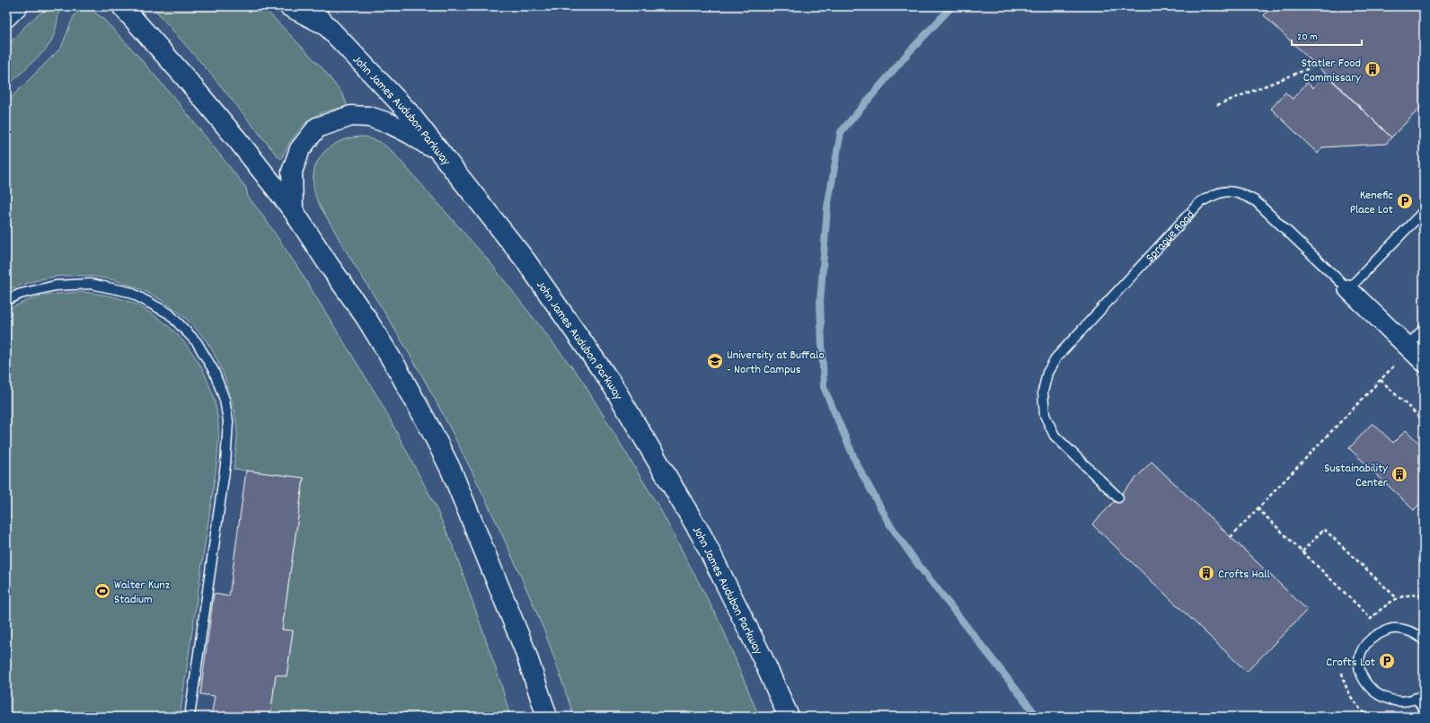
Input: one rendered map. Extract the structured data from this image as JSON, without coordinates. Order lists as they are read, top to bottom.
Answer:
{
  "streets": {
    "main road": ["John James Audubon Parkway"],
    "street": ["Sprague Road"]
  },
  "places": {
    "building": ["Statler Food Commissary", "Sustainability Center", "Crofts Hall"],
    "parking": ["Kenefic Place Lot", "Crofts Lot"],
    "school or university": ["University at Buffalo - North Campus"],
    "sports": ["Walter Kunz Stadium"]
  },
  "scale_bar": "20 m"
}
